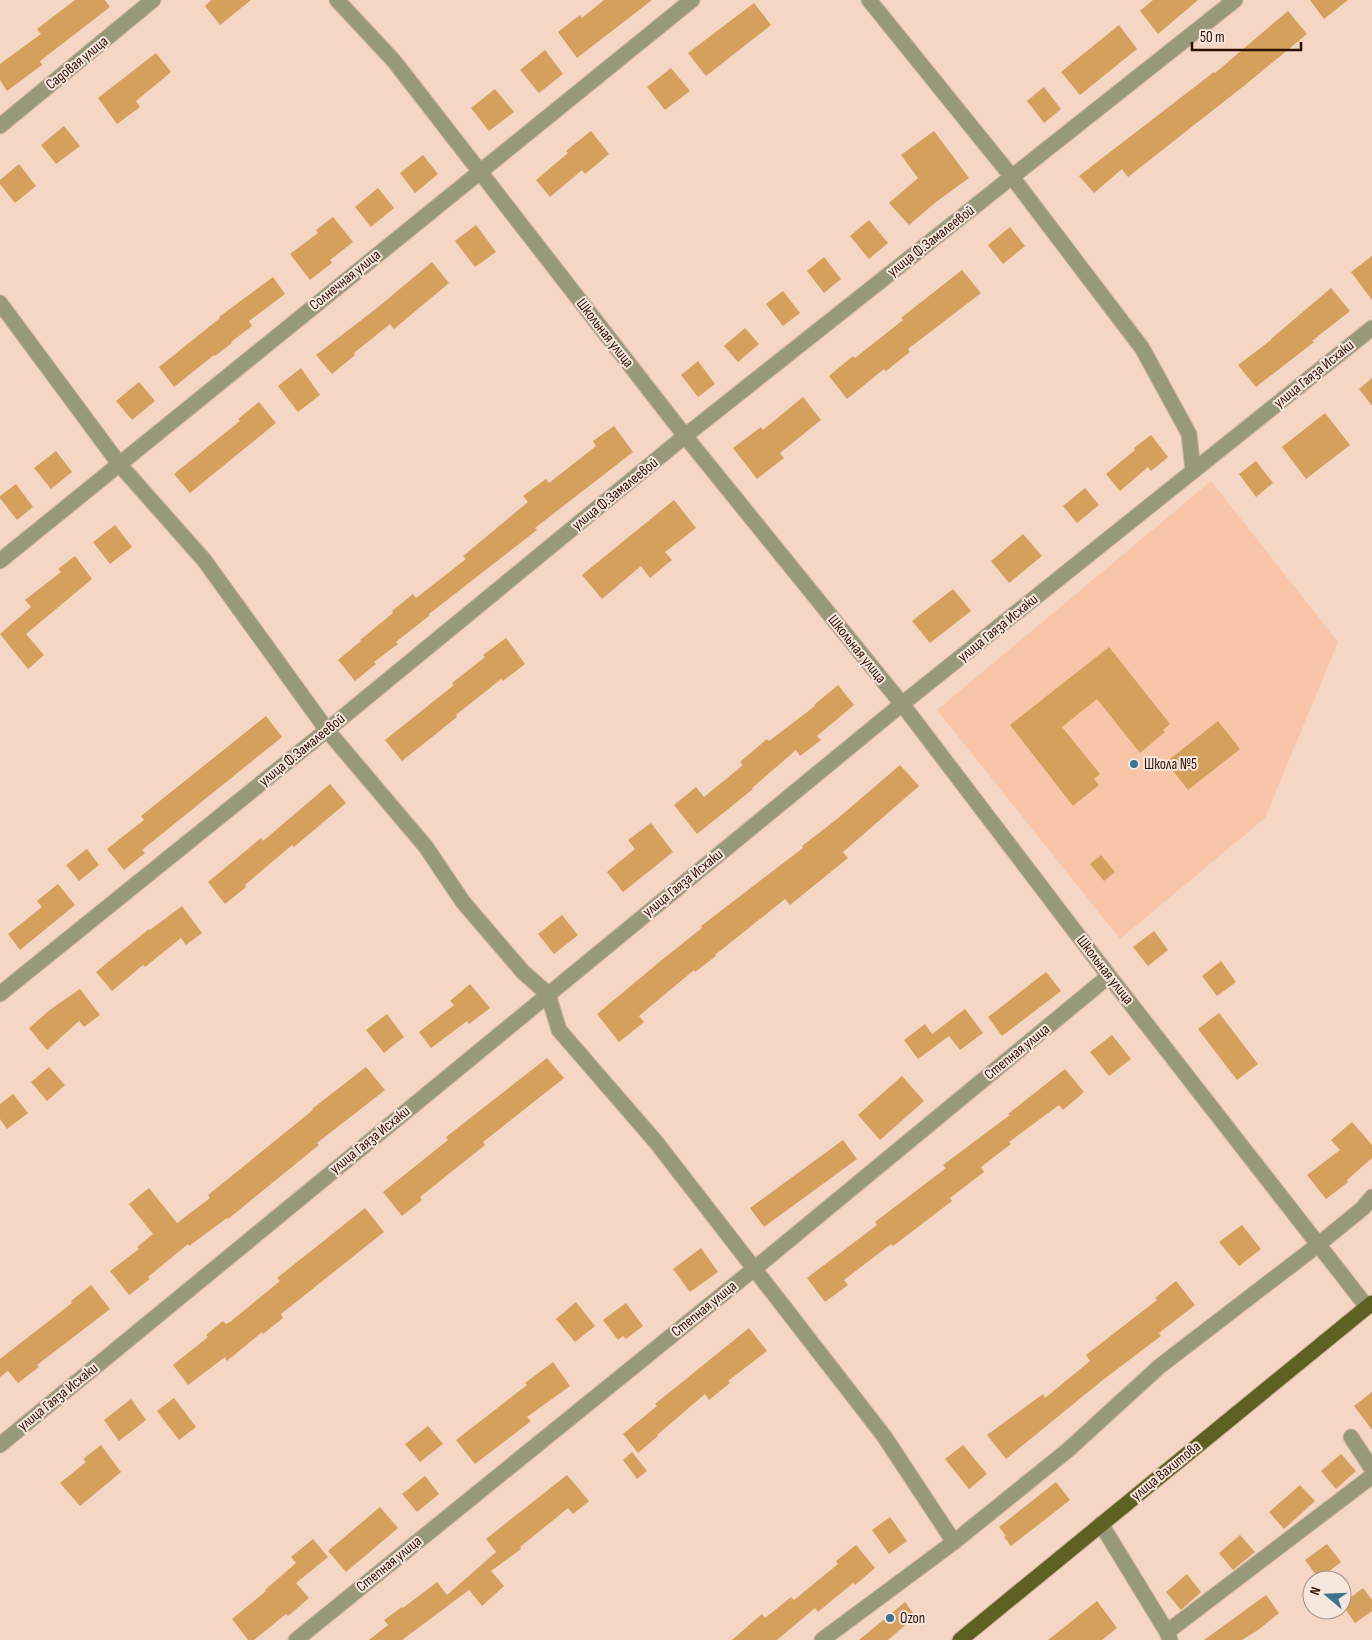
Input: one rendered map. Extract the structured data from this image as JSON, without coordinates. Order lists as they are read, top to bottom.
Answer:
{
  "streets": {
    "main road": ["улица Вахитова"],
    "street": [
      "Садовая улица",
      "улица Ф.Замалеевой",
      "Солнечная улица",
      "Школьная улица",
      "улица Гаяза Исхаки",
      "Степная улица"
    ]
  },
  "crossings": [
    ["улица Ф.Замалеевой", "Школьная улица"],
    ["Солнечная улица", "Школьная улица"],
    ["Школьная улица", "улица Гаяза Исхаки"],
    ["Школьная улица", "Степная улица"],
    ["Школьная улица", "улица Вахитова"]
  ],
  "places": ["Школа №5", "Ozon"],
  "scale_bar": "50 m",
  "north": "left"
}
